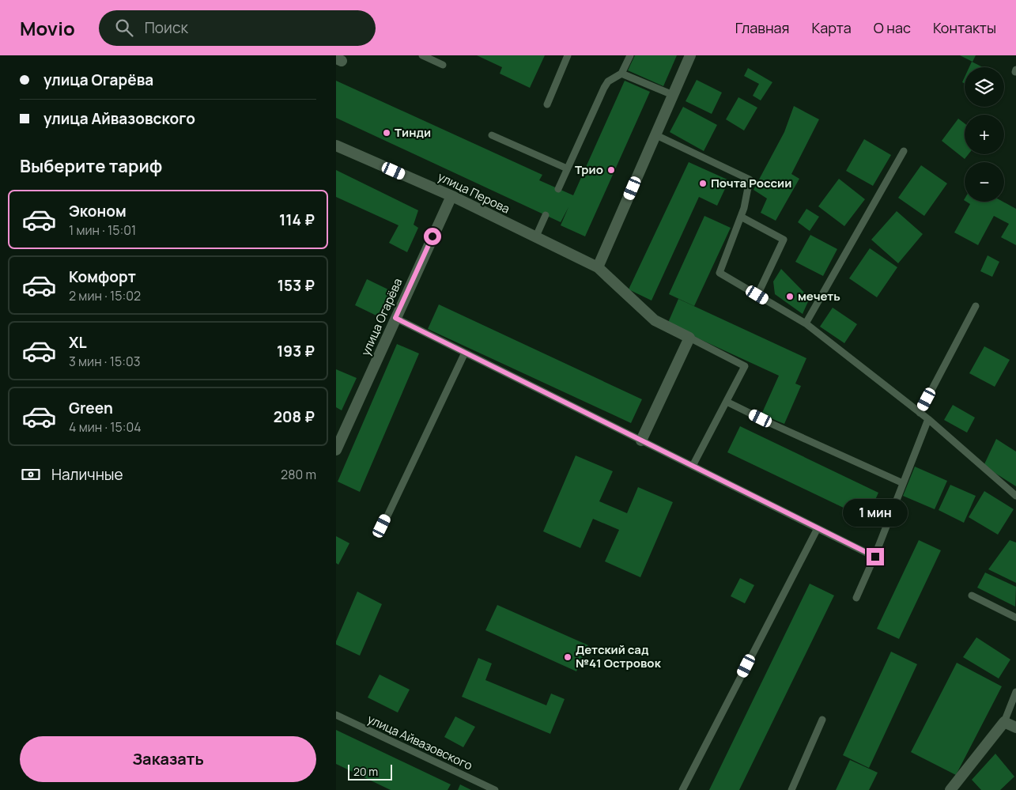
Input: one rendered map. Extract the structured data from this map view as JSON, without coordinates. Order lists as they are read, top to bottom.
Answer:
{
  "streets": {
    "street": ["улица Перова", "улица Огарёва"],
    "lane": ["улица Айвазовского"]
  },
  "crossings": [
    ["улица Перова", "улица Огарёва"]
  ],
  "places": [
    "Тинди",
    "Трио",
    "Почта России",
    "мечеть",
    "Детский сад №41 Островок"
  ],
  "scale_bar": "20 m",
  "page": {
    "header": "Movio",
    "search": "Поиск",
    "nav": [
      "Главная",
      "Карта",
      "О нас",
      "Контакты"
    ],
    "banner": ["улица Огарёва", "улица Айвазовского"],
    "map_buttons": ["+", "−"],
    "heading": "Выберите тариф",
    "list": [
      {
        "name": "Эконом",
        "note": "1 мин · 15:01",
        "value": "114 ₽"
      },
      {
        "name": "Комфорт",
        "note": "2 мин · 15:02",
        "value": "153 ₽"
      },
      {
        "name": "XL",
        "note": "3 мин · 15:03",
        "value": "193 ₽"
      },
      {
        "name": "Green",
        "note": "4 мин · 15:04",
        "value": "208 ₽"
      }
    ],
    "pay": ["Наличные", "280 m"],
    "bubble": "1 мин",
    "buttons": "Заказать",
    "scale": "20 m"
  }
}
